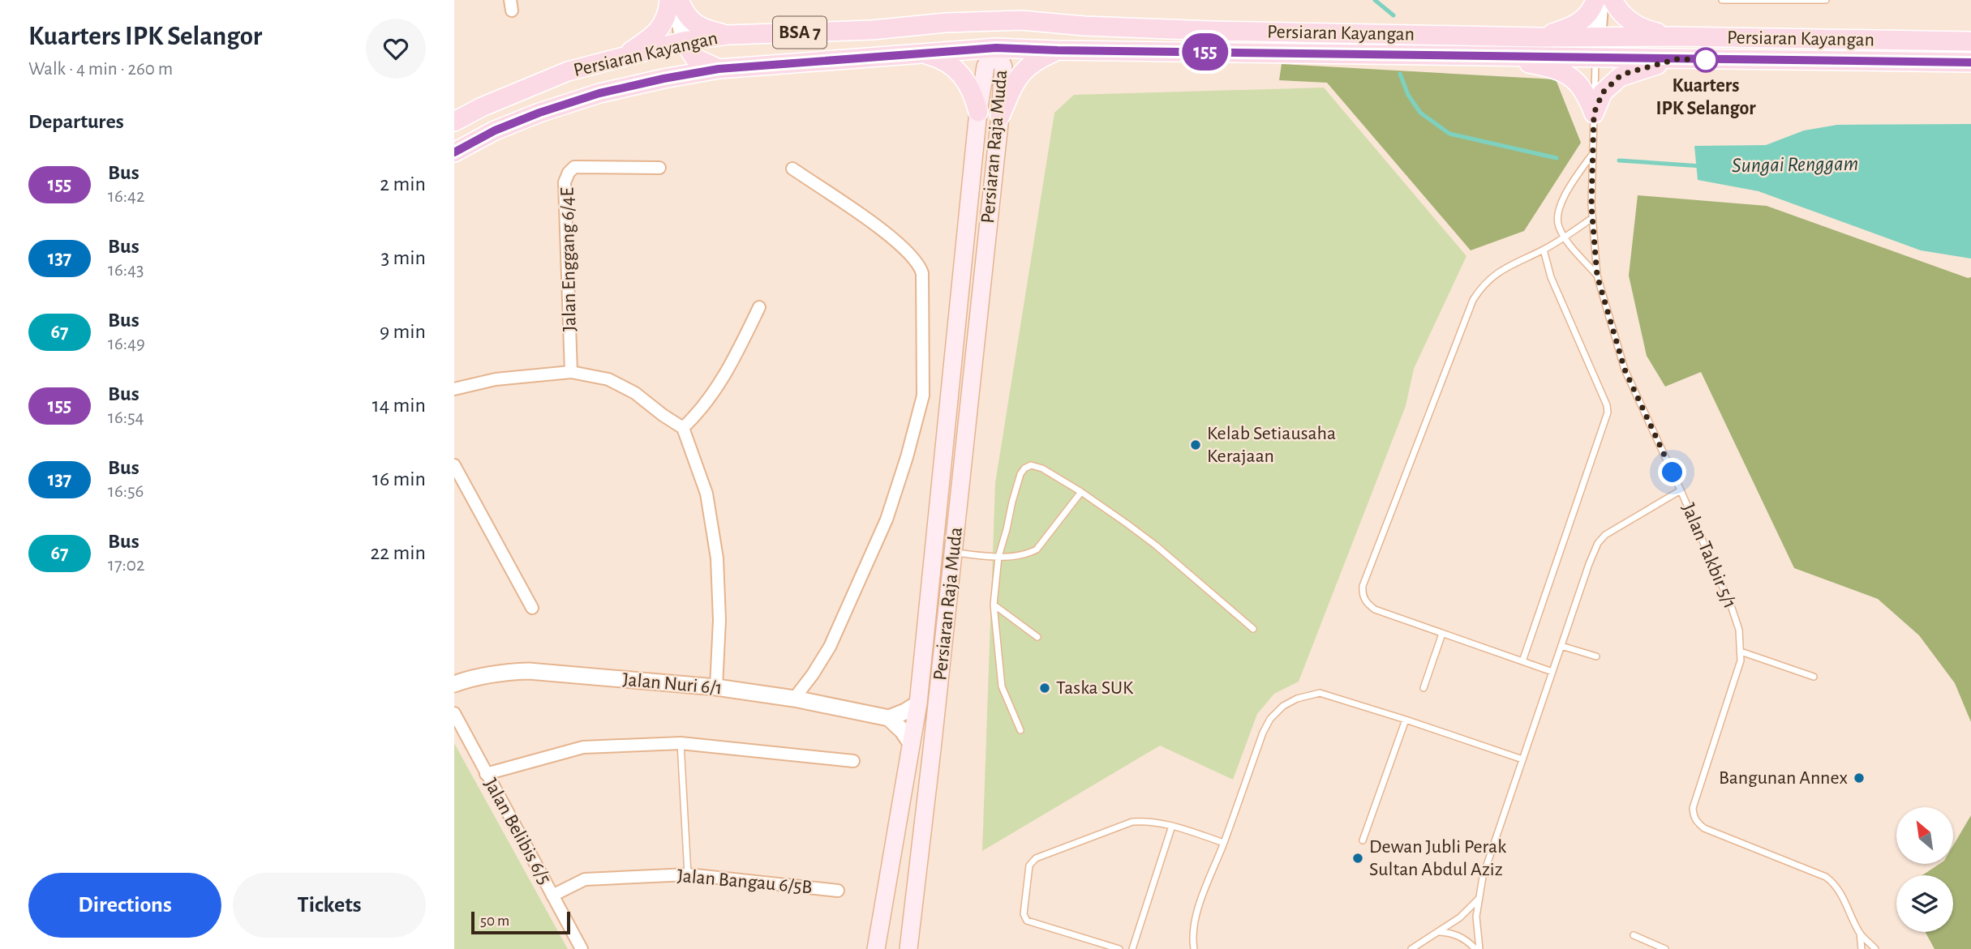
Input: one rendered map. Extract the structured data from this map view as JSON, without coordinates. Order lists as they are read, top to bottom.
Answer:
{
  "streets": {
    "main road": ["BSA 7", "Persiaran Kayangan", "Persiaran Raja Muda"],
    "street": [
      "Jalan Enggang 6/4E",
      "Jalan Nuri 6/1",
      "Jalan Belibis 6/5",
      "Jalan Bangau 6/5B"
    ],
    "lane": ["Jalan Takbir 5/1"]
  },
  "crossings": [
    ["BSA 7", "Persiaran Kayangan"],
    ["BSA 7", "Persiaran Raja Muda"],
    ["Persiaran Kayangan", "Persiaran Raja Muda"],
    ["Persiaran Kayangan", "Jalan Takbir 5/1"],
    ["Jalan Belibis 6/5", "Jalan Bangau 6/5B"]
  ],
  "water": ["Sungai Renggam"],
  "places": [
    "Kuarters IPK Selangor",
    "Kelab Setiausaha Kerajaan",
    "Taska SUK",
    "Bangunan Annex",
    "Dewan Jubli Perak Sultan Abdul Aziz"
  ],
  "lines": ["bus line 155"],
  "scale_bar": "50 m",
  "north": "top left",
  "page": {
    "heading": [
      ["Kuarters IPK Selangor", "Walk · 4 min · 260 m"],
      "Departures"
    ],
    "on_map": "155",
    "list": [
      {
        "mark": "155",
        "name": "Bus",
        "note": "16:42",
        "value": "2 min"
      },
      {
        "mark": "137",
        "name": "Bus",
        "note": "16:43",
        "value": "3 min"
      },
      {
        "mark": "67",
        "name": "Bus",
        "note": "16:49",
        "value": "9 min"
      },
      {
        "mark": "155",
        "name": "Bus",
        "note": "16:54",
        "value": "14 min"
      },
      {
        "mark": "137",
        "name": "Bus",
        "note": "16:56",
        "value": "16 min"
      },
      {
        "mark": "67",
        "name": "Bus",
        "note": "17:02",
        "value": "22 min"
      }
    ],
    "buttons": ["Directions", "Tickets"],
    "scale": "50 m"
  }
}
